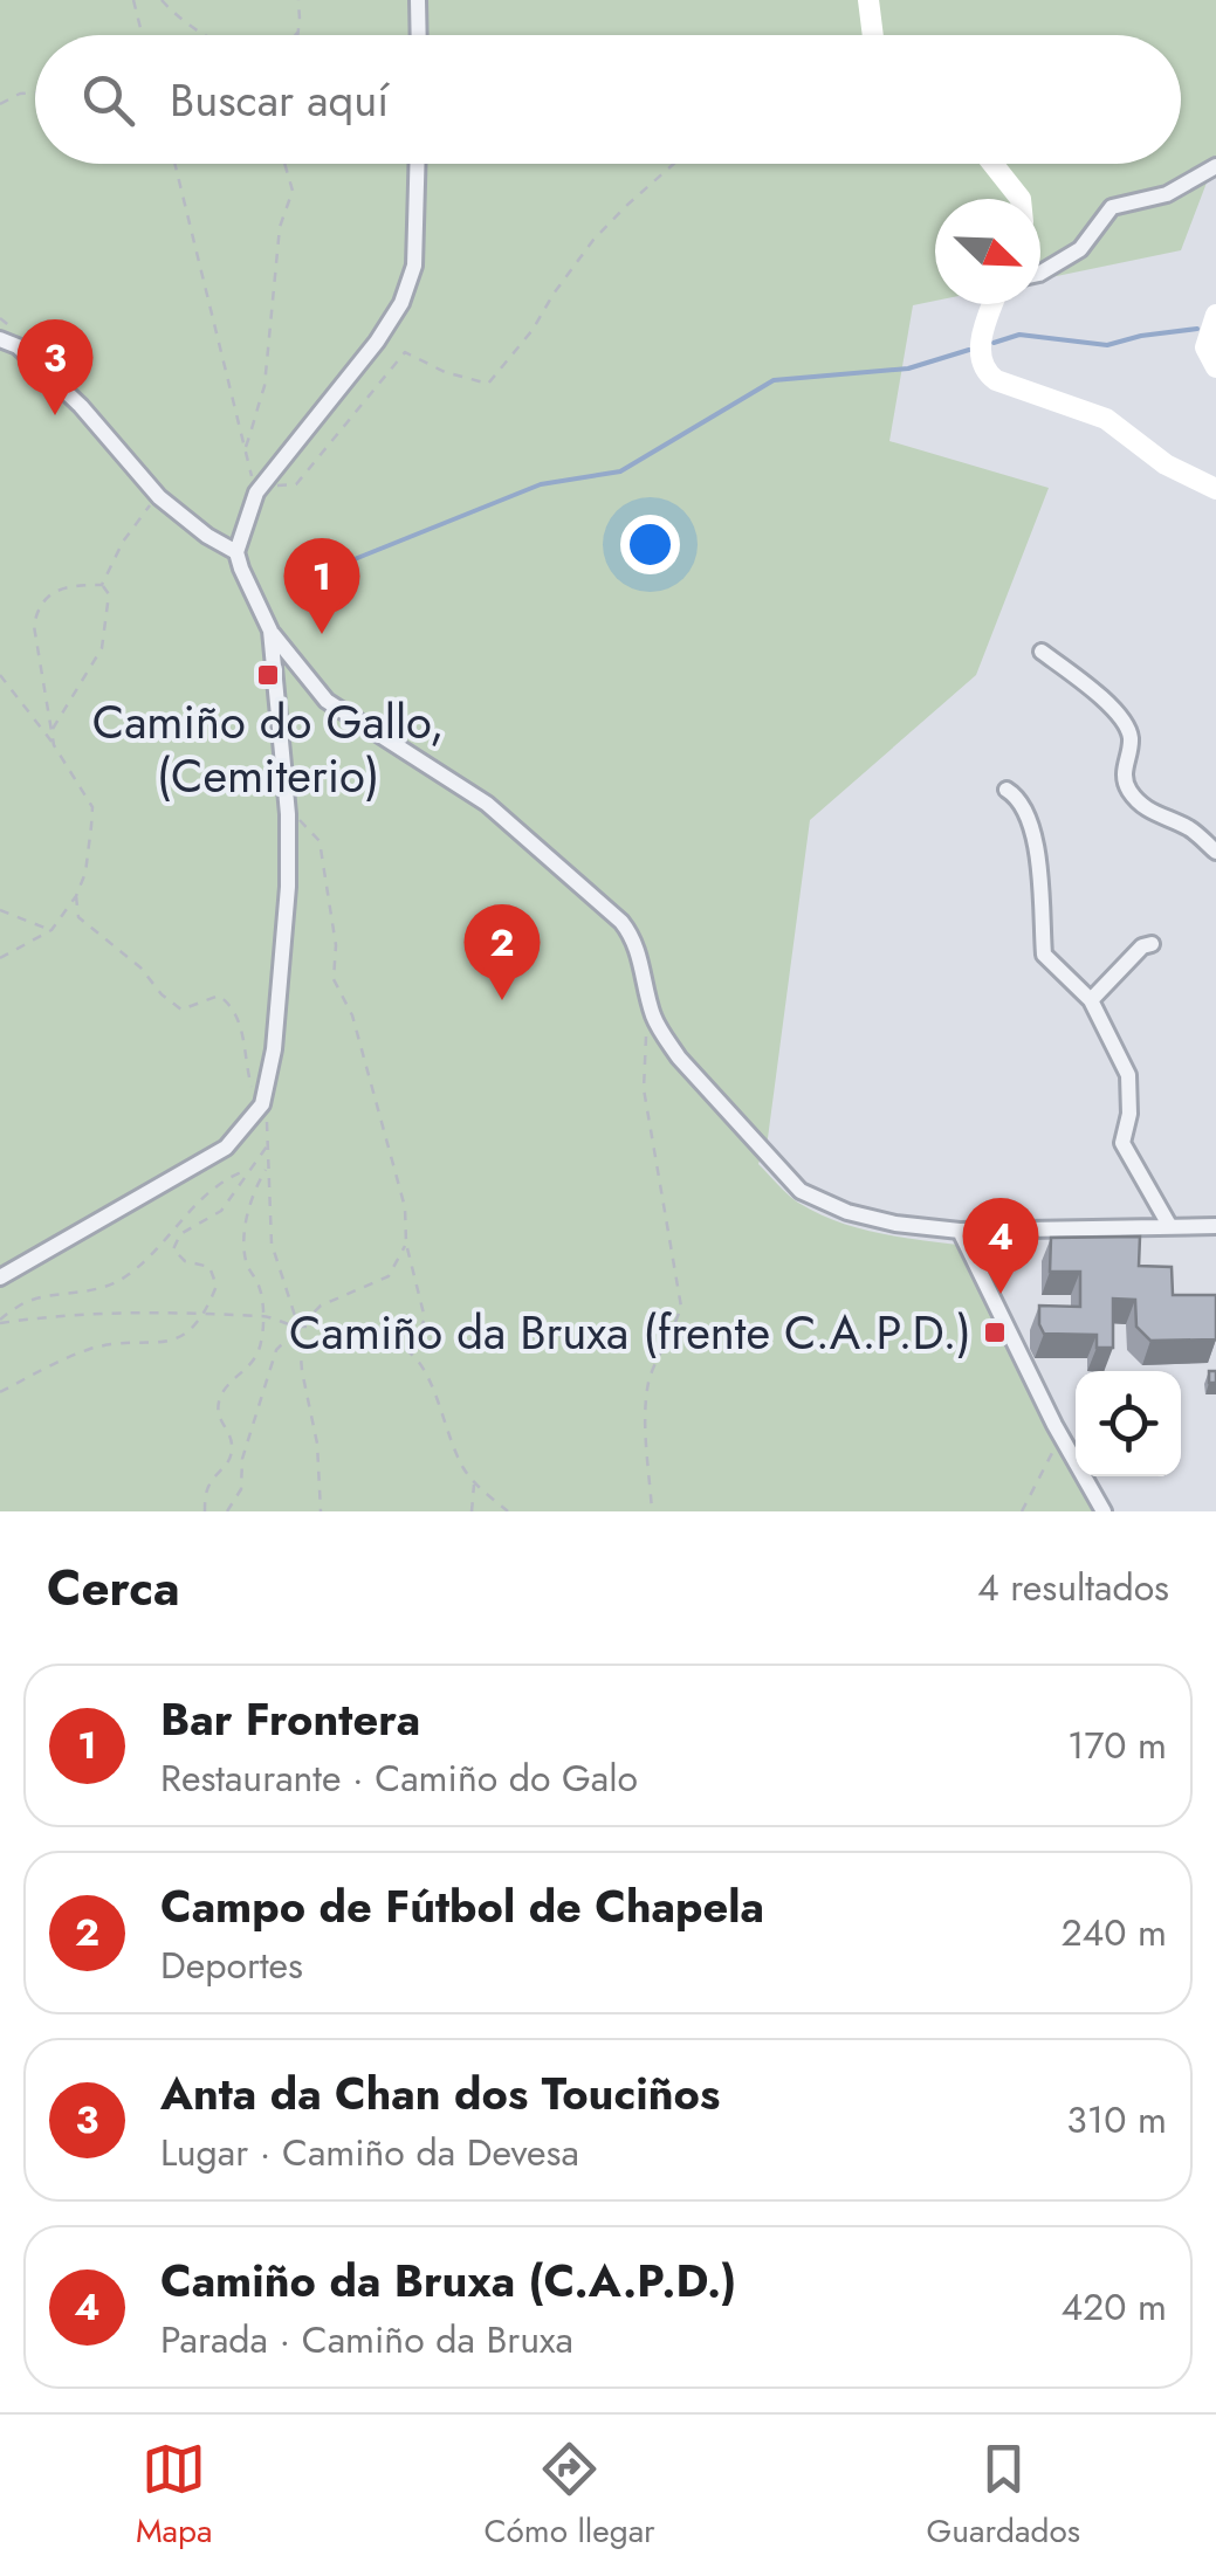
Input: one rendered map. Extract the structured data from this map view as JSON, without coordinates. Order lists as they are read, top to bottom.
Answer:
{
  "places": {
    "transit": ["Camiño do Gallo, (Cemiterio)", "Camiño da Bruxa (frente C.A.P.D.)"]
  },
  "north": "bottom right",
  "page": {
    "search": "Buscar aquí",
    "pins": [
      "3",
      "1",
      "2",
      "4"
    ],
    "heading": ["Cerca", "4 resultados"],
    "list": [
      {
        "mark": "1",
        "name": "Bar Frontera",
        "note": "Restaurante · Camiño do Galo",
        "value": "170 m"
      },
      {
        "mark": "2",
        "name": "Campo de Fútbol de Chapela",
        "note": "Deportes",
        "value": "240 m"
      },
      {
        "mark": "3",
        "name": "Anta da Chan dos Touciños",
        "note": "Lugar · Camiño da Devesa",
        "value": "310 m"
      },
      {
        "mark": "4",
        "name": "Camiño da Bruxa (C.A.P.D.)",
        "note": "Parada · Camiño da Bruxa",
        "value": "420 m"
      }
    ],
    "nav": ["Mapa", "Cómo llegar", "Guardados"]
  }
}
